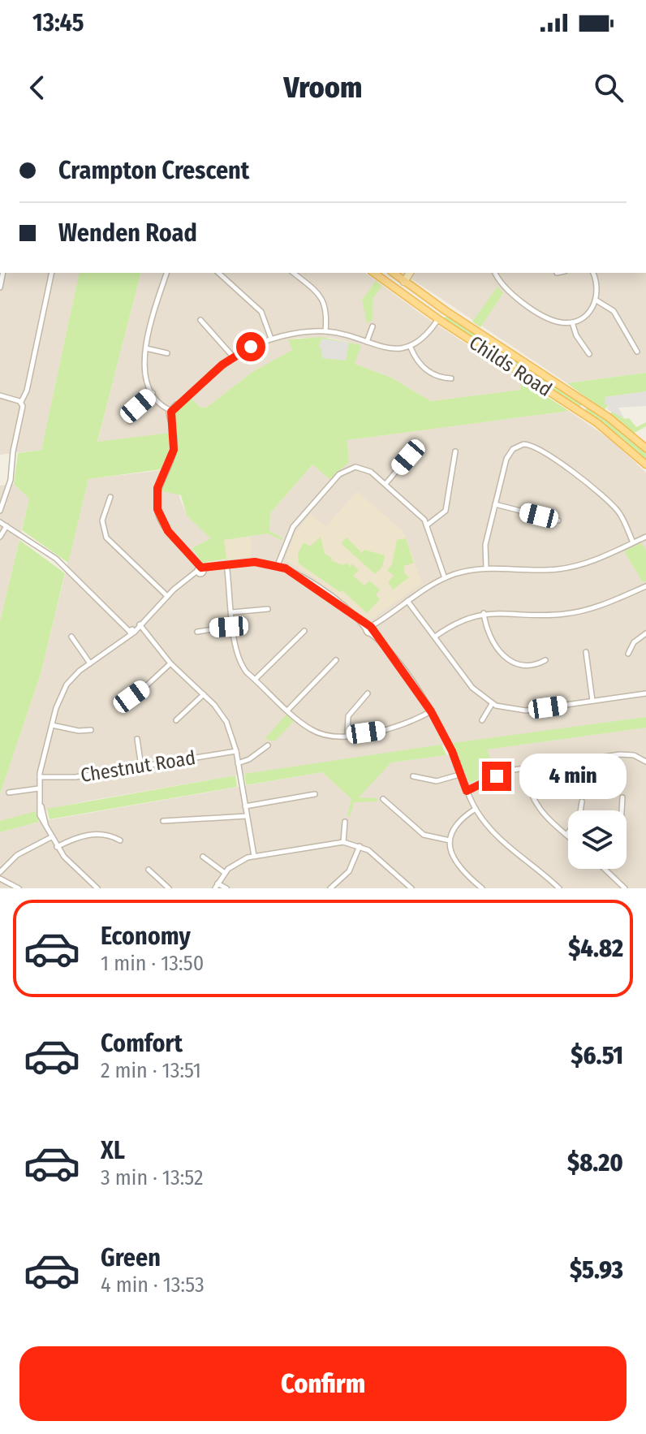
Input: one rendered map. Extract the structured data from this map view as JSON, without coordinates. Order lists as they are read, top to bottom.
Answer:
{
  "streets": {
    "main road": ["Childs Road"],
    "street": ["Chestnut Road"]
  },
  "page": {
    "status": "13:45",
    "header": "Vroom",
    "banner": ["Crampton Crescent", "Wenden Road"],
    "bubble": "4 min",
    "list": [
      {
        "name": "Economy",
        "note": "1 min · 13:50",
        "value": "$4.82"
      },
      {
        "name": "Comfort",
        "note": "2 min · 13:51",
        "value": "$6.51"
      },
      {
        "name": "XL",
        "note": "3 min · 13:52",
        "value": "$8.20"
      },
      {
        "name": "Green",
        "note": "4 min · 13:53",
        "value": "$5.93"
      }
    ],
    "buttons": "Confirm"
  }
}
